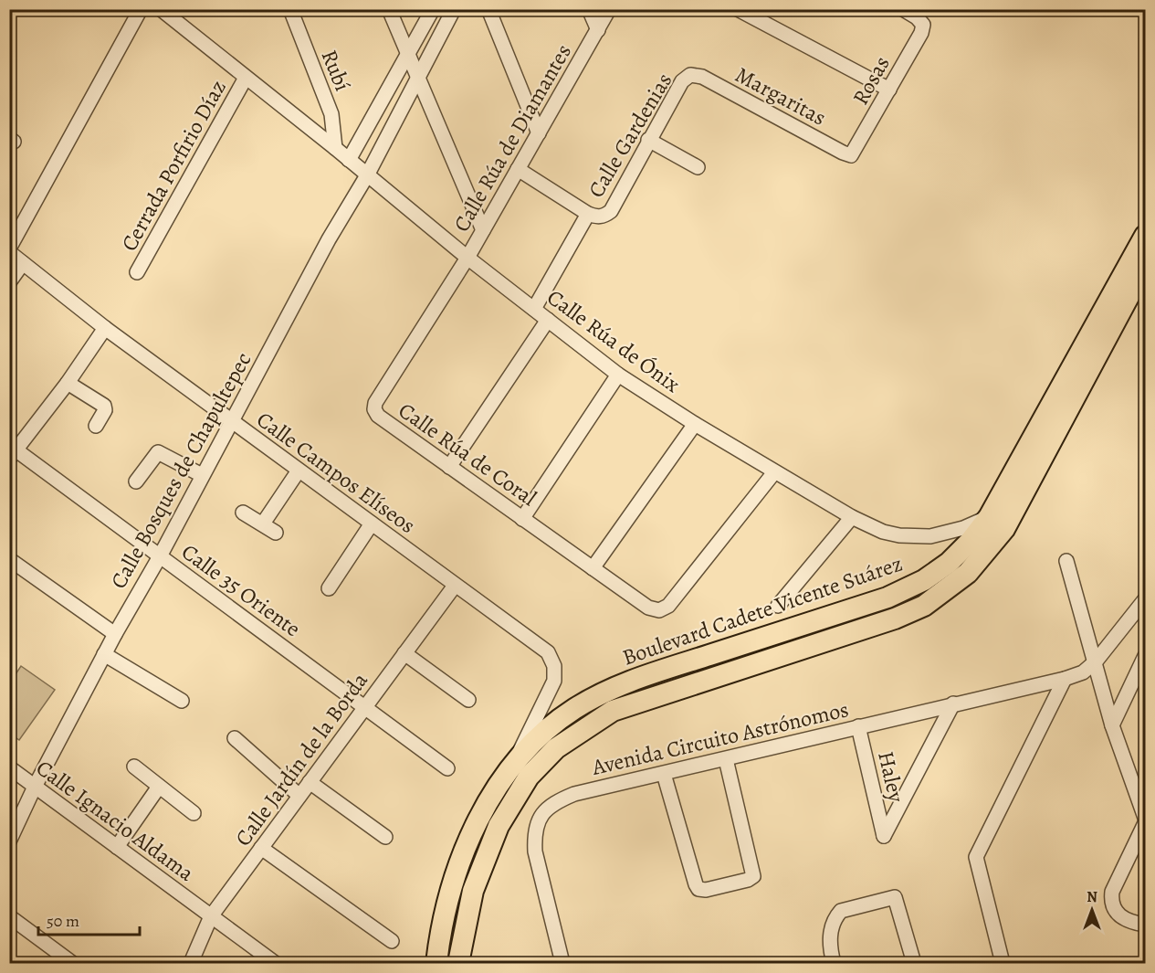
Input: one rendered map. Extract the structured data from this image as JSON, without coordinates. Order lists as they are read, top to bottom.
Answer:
{
  "streets": {
    "main road": ["Boulevard Cadete Vicente Suárez"],
    "street": [
      "Rubí",
      "Rosas",
      "Margaritas",
      "Calle Gardenias",
      "Calle Rúa de Diamantes",
      "Cerrada Porfirio Díaz",
      "Calle Rúa de Ónix",
      "Calle Rúa de Coral",
      "Calle Bosques de Chapultepec",
      "Calle Campos Elíseos",
      "Calle 35 Oriente",
      "Avenida Circuito Astrónomos",
      "Calle Jardín de la Borda",
      "Haley",
      "Calle Ignacio Aldama"
    ]
  },
  "crossings": [
    ["Rubí", "Calle Rúa de Ónix"],
    ["Rosas", "Margaritas"],
    ["Margaritas", "Calle Gardenias"],
    ["Calle Gardenias", "Calle Rúa de Ónix"],
    ["Calle Rúa de Diamantes", "Calle Rúa de Ónix"],
    ["Calle Rúa de Diamantes", "Calle Rúa de Coral"],
    ["Cerrada Porfirio Díaz", "Calle Rúa de Ónix"],
    ["Calle Rúa de Ónix", "Calle Rúa de Coral"],
    ["Calle Rúa de Ónix", "Calle Bosques de Chapultepec"],
    ["Calle Rúa de Ónix", "Boulevard Cadete Vicente Suárez"],
    ["Calle Bosques de Chapultepec", "Calle Campos Elíseos"],
    ["Calle Bosques de Chapultepec", "Calle 35 Oriente"],
    ["Calle Bosques de Chapultepec", "Calle Ignacio Aldama"],
    ["Calle Campos Elíseos", "Boulevard Cadete Vicente Suárez"],
    ["Calle Campos Elíseos", "Calle Jardín de la Borda"],
    ["Calle 35 Oriente", "Calle Jardín de la Borda"],
    ["Avenida Circuito Astrónomos", "Haley"],
    ["Calle Jardín de la Borda", "Calle Ignacio Aldama"]
  ],
  "scale_bar": "50 m",
  "north": "top"
}
